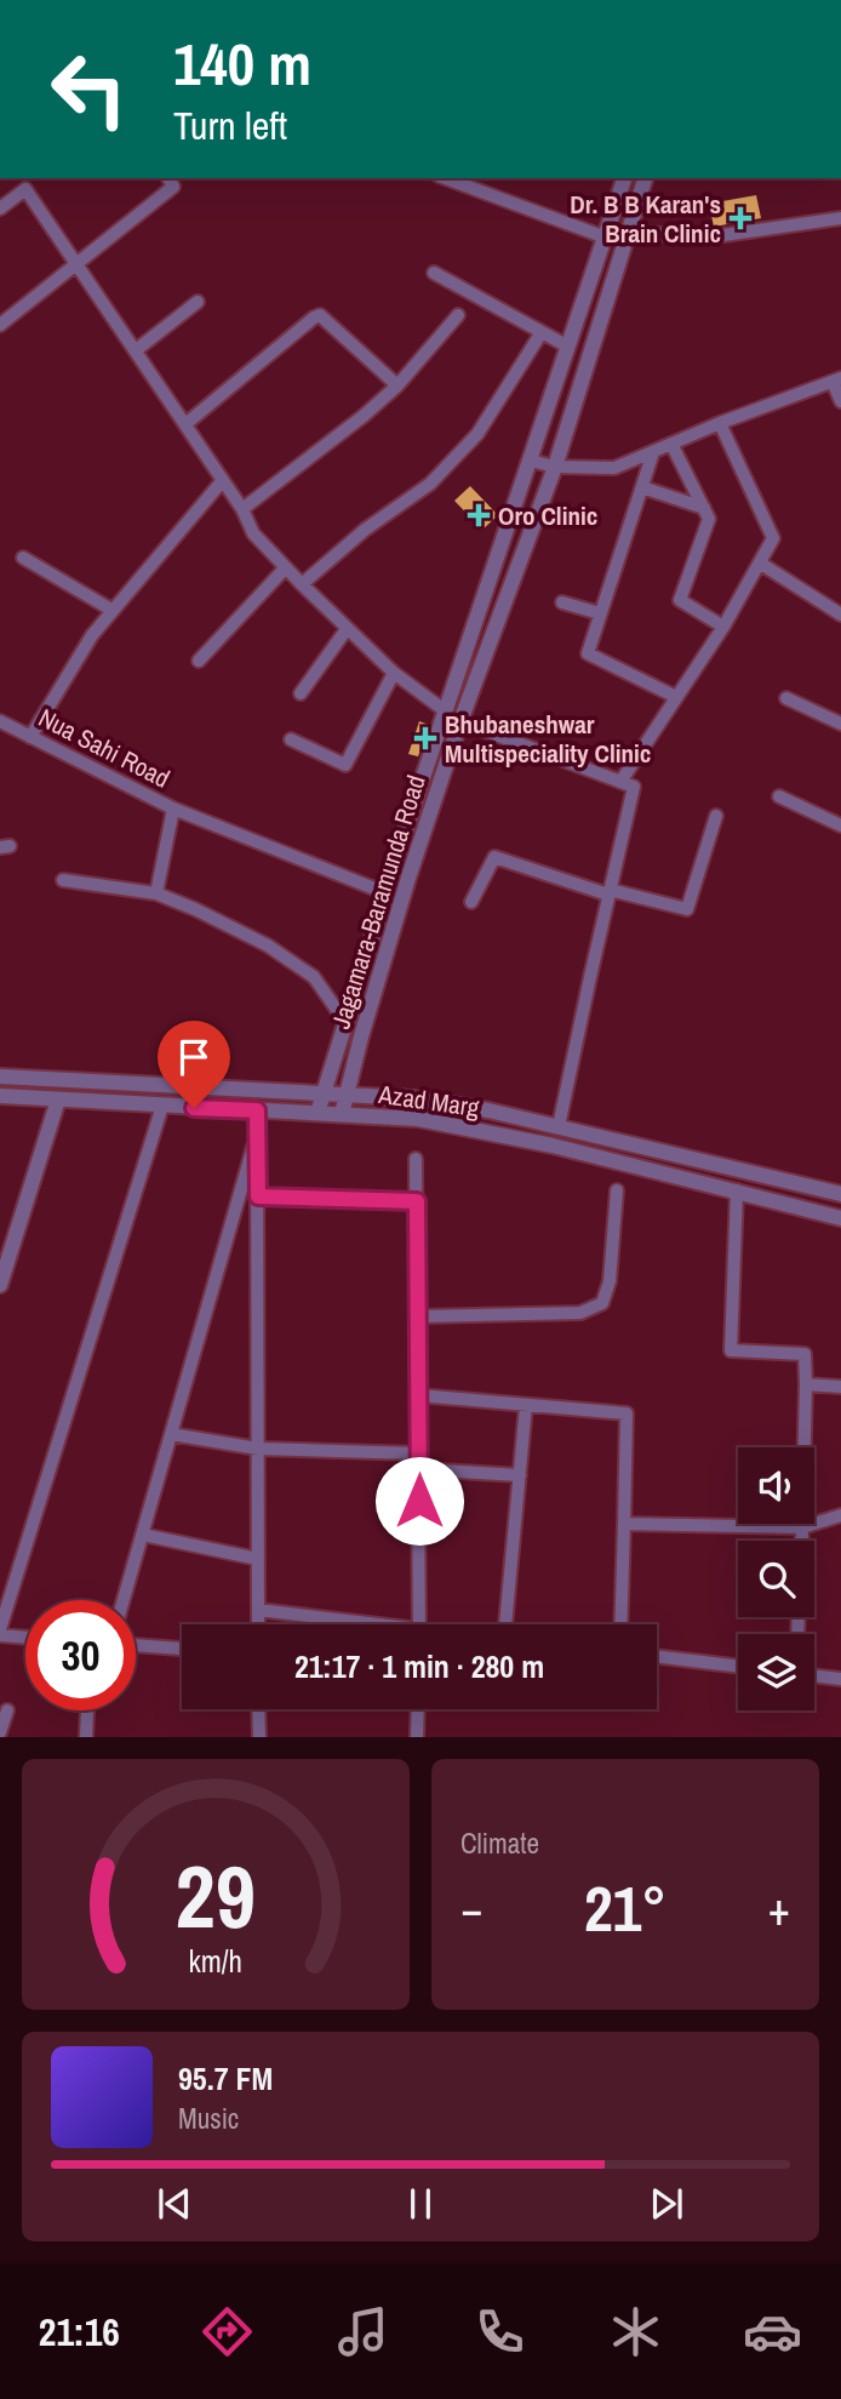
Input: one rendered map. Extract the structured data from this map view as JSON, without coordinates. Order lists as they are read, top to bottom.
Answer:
{
  "streets": {
    "street": ["Nua Sahi Road", "Jagamara-Baramunda Road", "Azad Marg"]
  },
  "crossings": [
    ["Jagamara-Baramunda Road", "Azad Marg"]
  ],
  "places": {
    "health": ["Dr. B B Karan's Brain Clinic", "Oro Clinic", "Bhubaneshwar Multispeciality Clinic"]
  },
  "page": {
    "turn": ["140 m", "Turn left"],
    "limit": "30",
    "trip": "21:17 · 1 min · 280 m",
    "tile": "Climate",
    "heat": ["−", "21°", "+"],
    "song": ["95.7 FM", "Music"],
    "tabs": "21:16",
    "gauge": ["29", "km/h"]
  }
}
